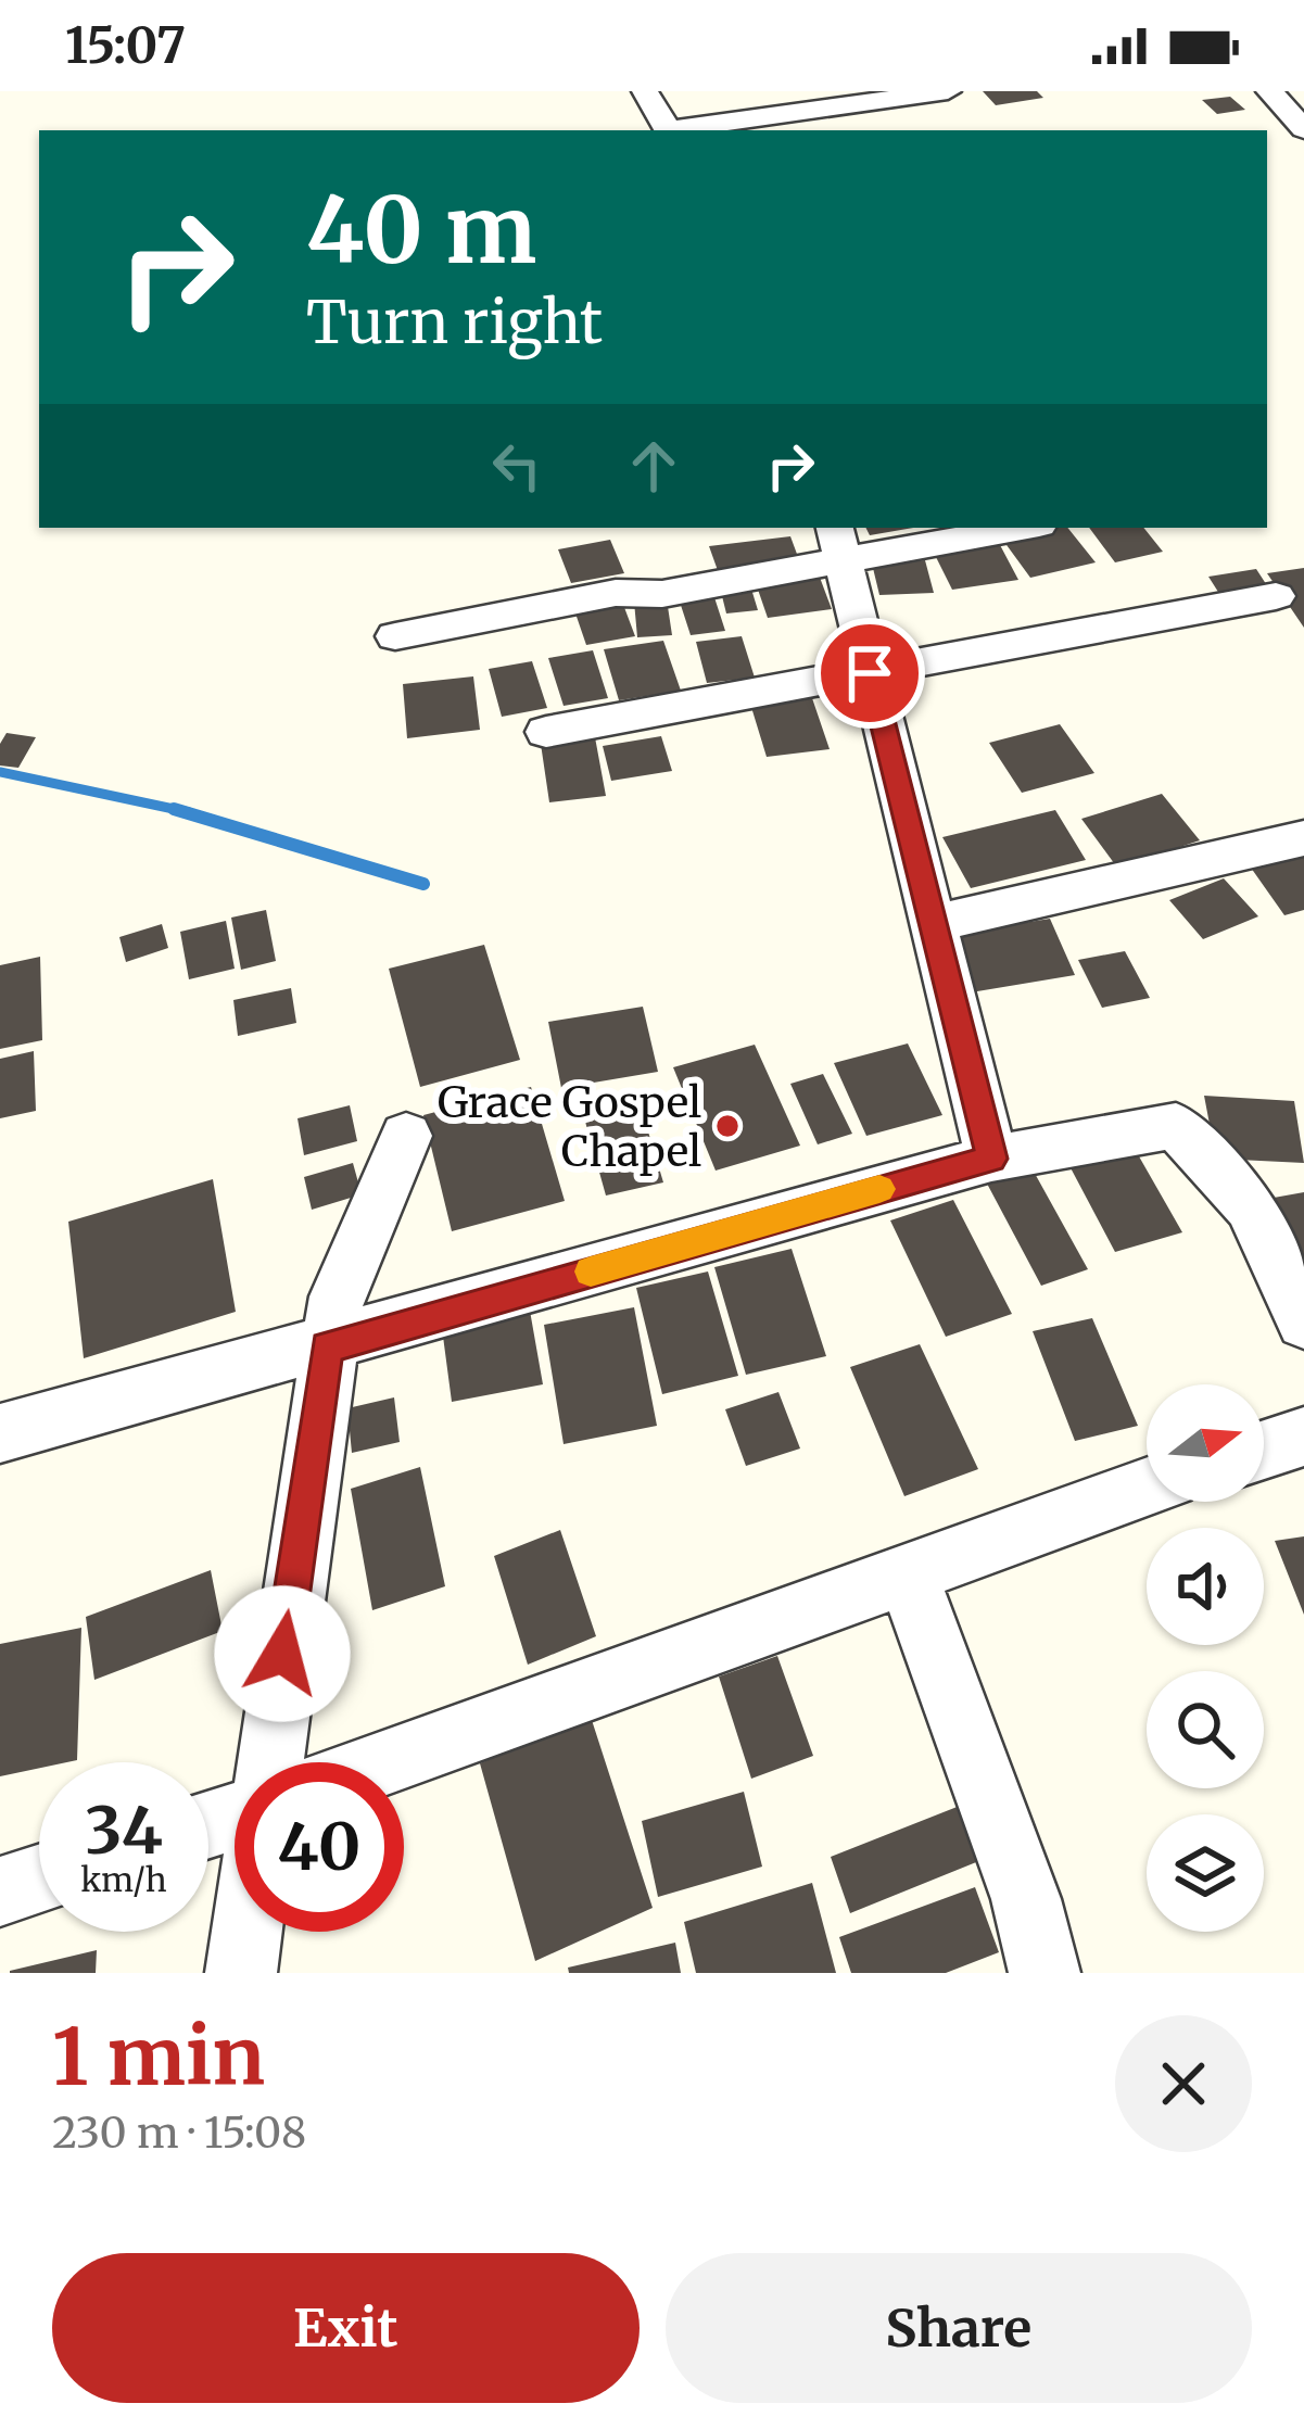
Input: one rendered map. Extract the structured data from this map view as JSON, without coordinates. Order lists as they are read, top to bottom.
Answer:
{
  "places": ["Grace Gospel Chapel"],
  "north": "right",
  "page": {
    "status": "15:07",
    "turn": ["40 m", "Turn right"],
    "speed": "34 km/h",
    "limit": "40",
    "heading": ["1 min", "230 m · 15:08"],
    "buttons": ["Exit", "Share"]
  }
}
